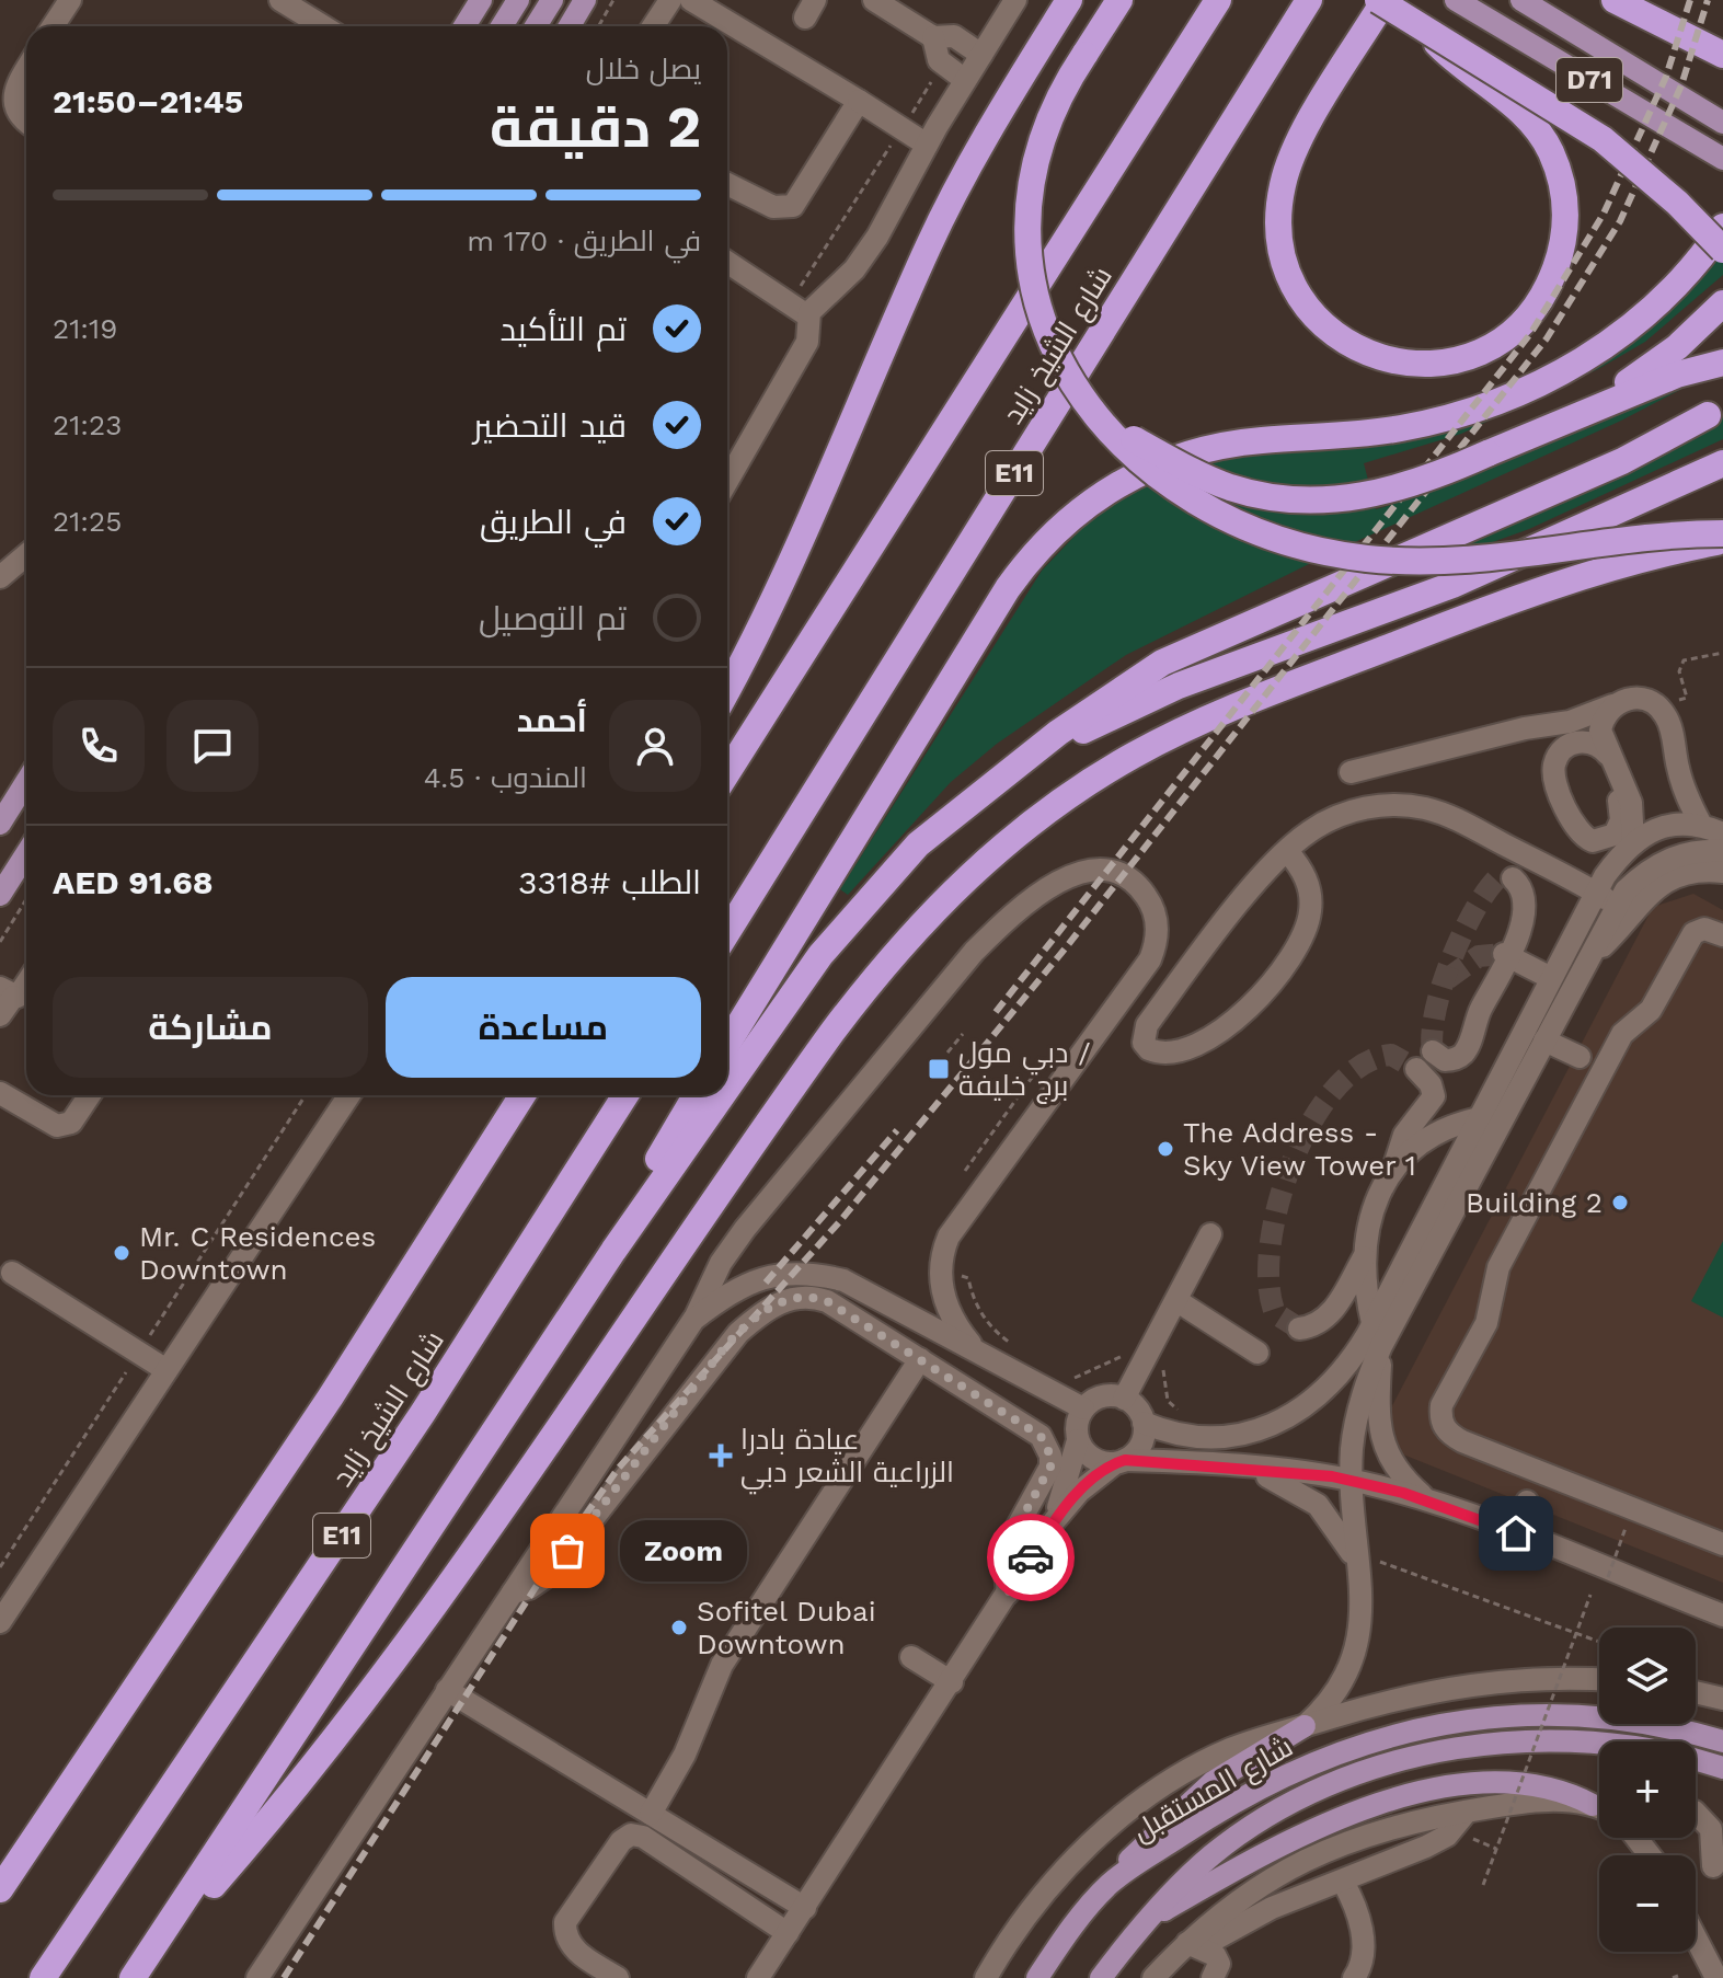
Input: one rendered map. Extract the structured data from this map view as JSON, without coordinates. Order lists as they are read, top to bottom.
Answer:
{
  "streets": {
    "highway": ["شارع الشيخ زايد", "E11"],
    "main road": ["D71", "شارع المستقبل"]
  },
  "places": {
    "transit": ["دبي مول / برج خليفة"],
    "other": [
      "The Address - Sky View Tower 1",
      "Building 2",
      "Mr. C Residences Downtown",
      "Zoom",
      "Sofitel Dubai Downtown"
    ],
    "health": ["عيادة بادرا الزراعية الشعر دبي"]
  },
  "page": {
    "heading": ["2 دقيقة", "يصل خلال", "21:45–21:50"],
    "panel": [
      "أحمد",
      "المندوب · 4.5",
      "الطلب #3318",
      "AED 91.68"
    ],
    "bar": "في الطريق · 170 m",
    "list": [
      ["تم التأكيد", "21:19"],
      ["قيد التحضير", "21:23"],
      ["في الطريق", "21:25"],
      "تم التوصيل"
    ],
    "buttons": ["مساعدة", "مشاركة"],
    "bubble": "Zoom",
    "map_buttons": ["+", "−"]
  }
}
